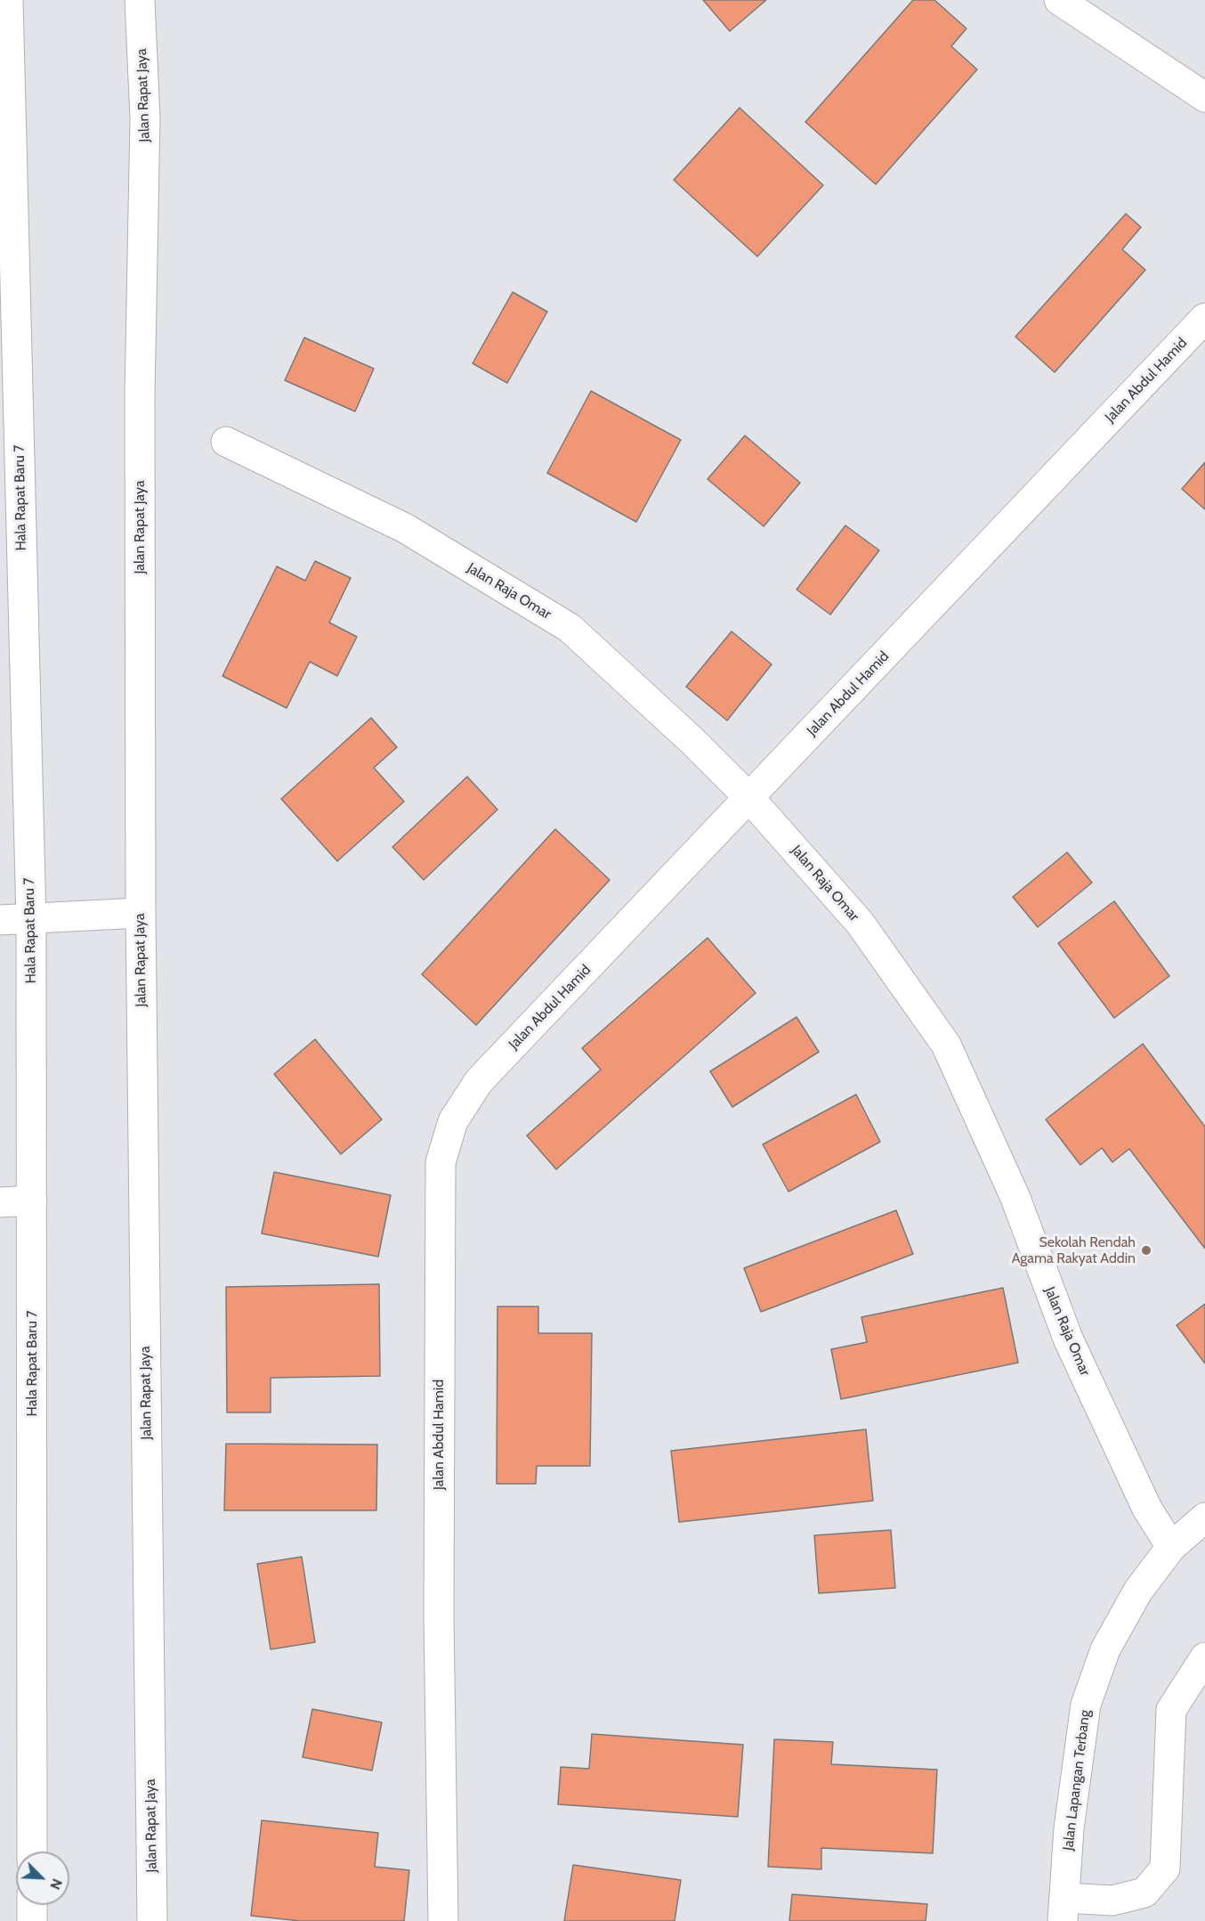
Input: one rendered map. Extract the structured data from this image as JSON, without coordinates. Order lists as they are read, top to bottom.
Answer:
{
  "streets": {
    "street": [
      "Jalan Rapat Jaya",
      "Jalan Abdul Hamid",
      "Hala Rapat Baru 7",
      "Jalan Raja Omar",
      "Jalan Lapangan Terbang"
    ]
  },
  "crossings": [
    ["Jalan Abdul Hamid", "Jalan Raja Omar"],
    ["Jalan Raja Omar", "Jalan Lapangan Terbang"]
  ],
  "places": ["Sekolah Rendah Agama Rakyat Addin"],
  "north": "bottom right"
}
